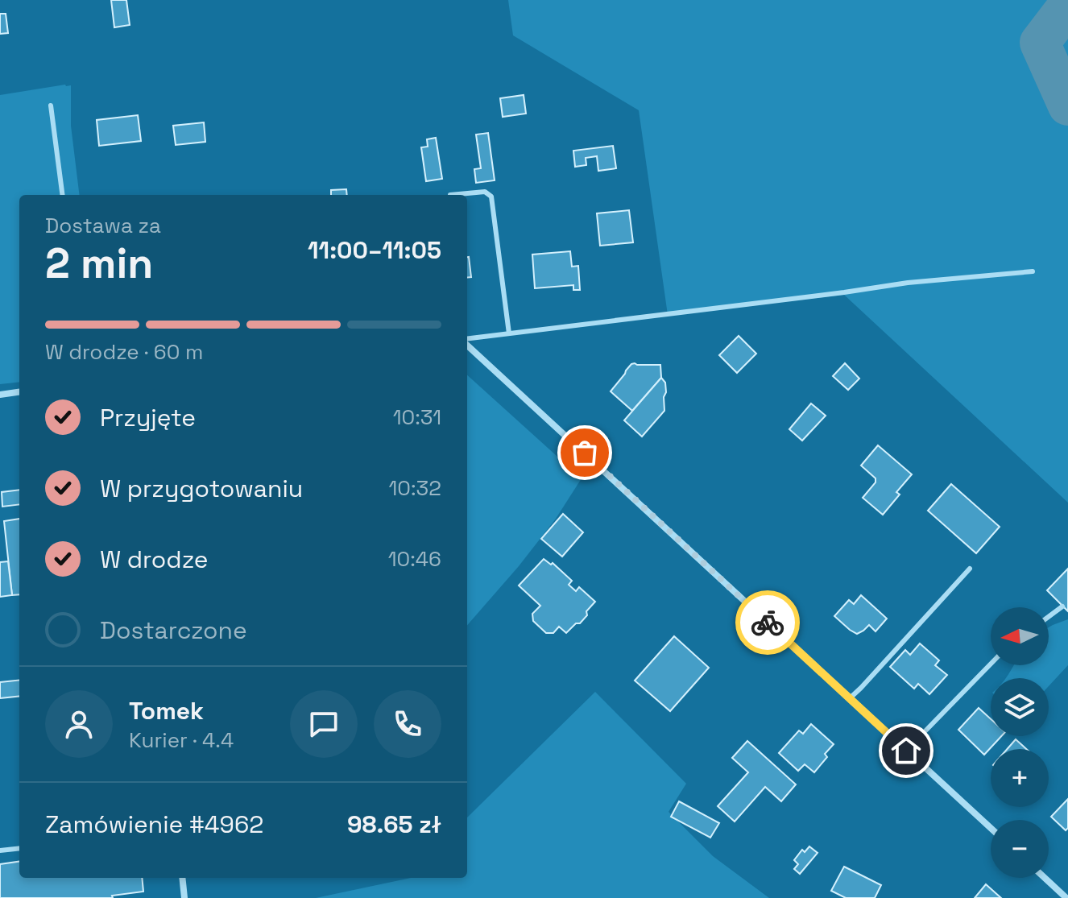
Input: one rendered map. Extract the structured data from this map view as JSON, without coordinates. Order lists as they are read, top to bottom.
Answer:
{
  "north": "left",
  "page": {
    "heading": ["2 min", "Dostawa za", "11:00–11:05"],
    "panel": [
      "Tomek",
      "Kurier · 4.4",
      "Zamówienie #4962",
      "98.65 zł"
    ],
    "bar": "W drodze · 60 m",
    "list": [
      ["Przyjęte", "10:31"],
      ["W przygotowaniu", "10:32"],
      ["W drodze", "10:46"],
      "Dostarczone"
    ],
    "map_buttons": ["+", "−"]
  }
}
